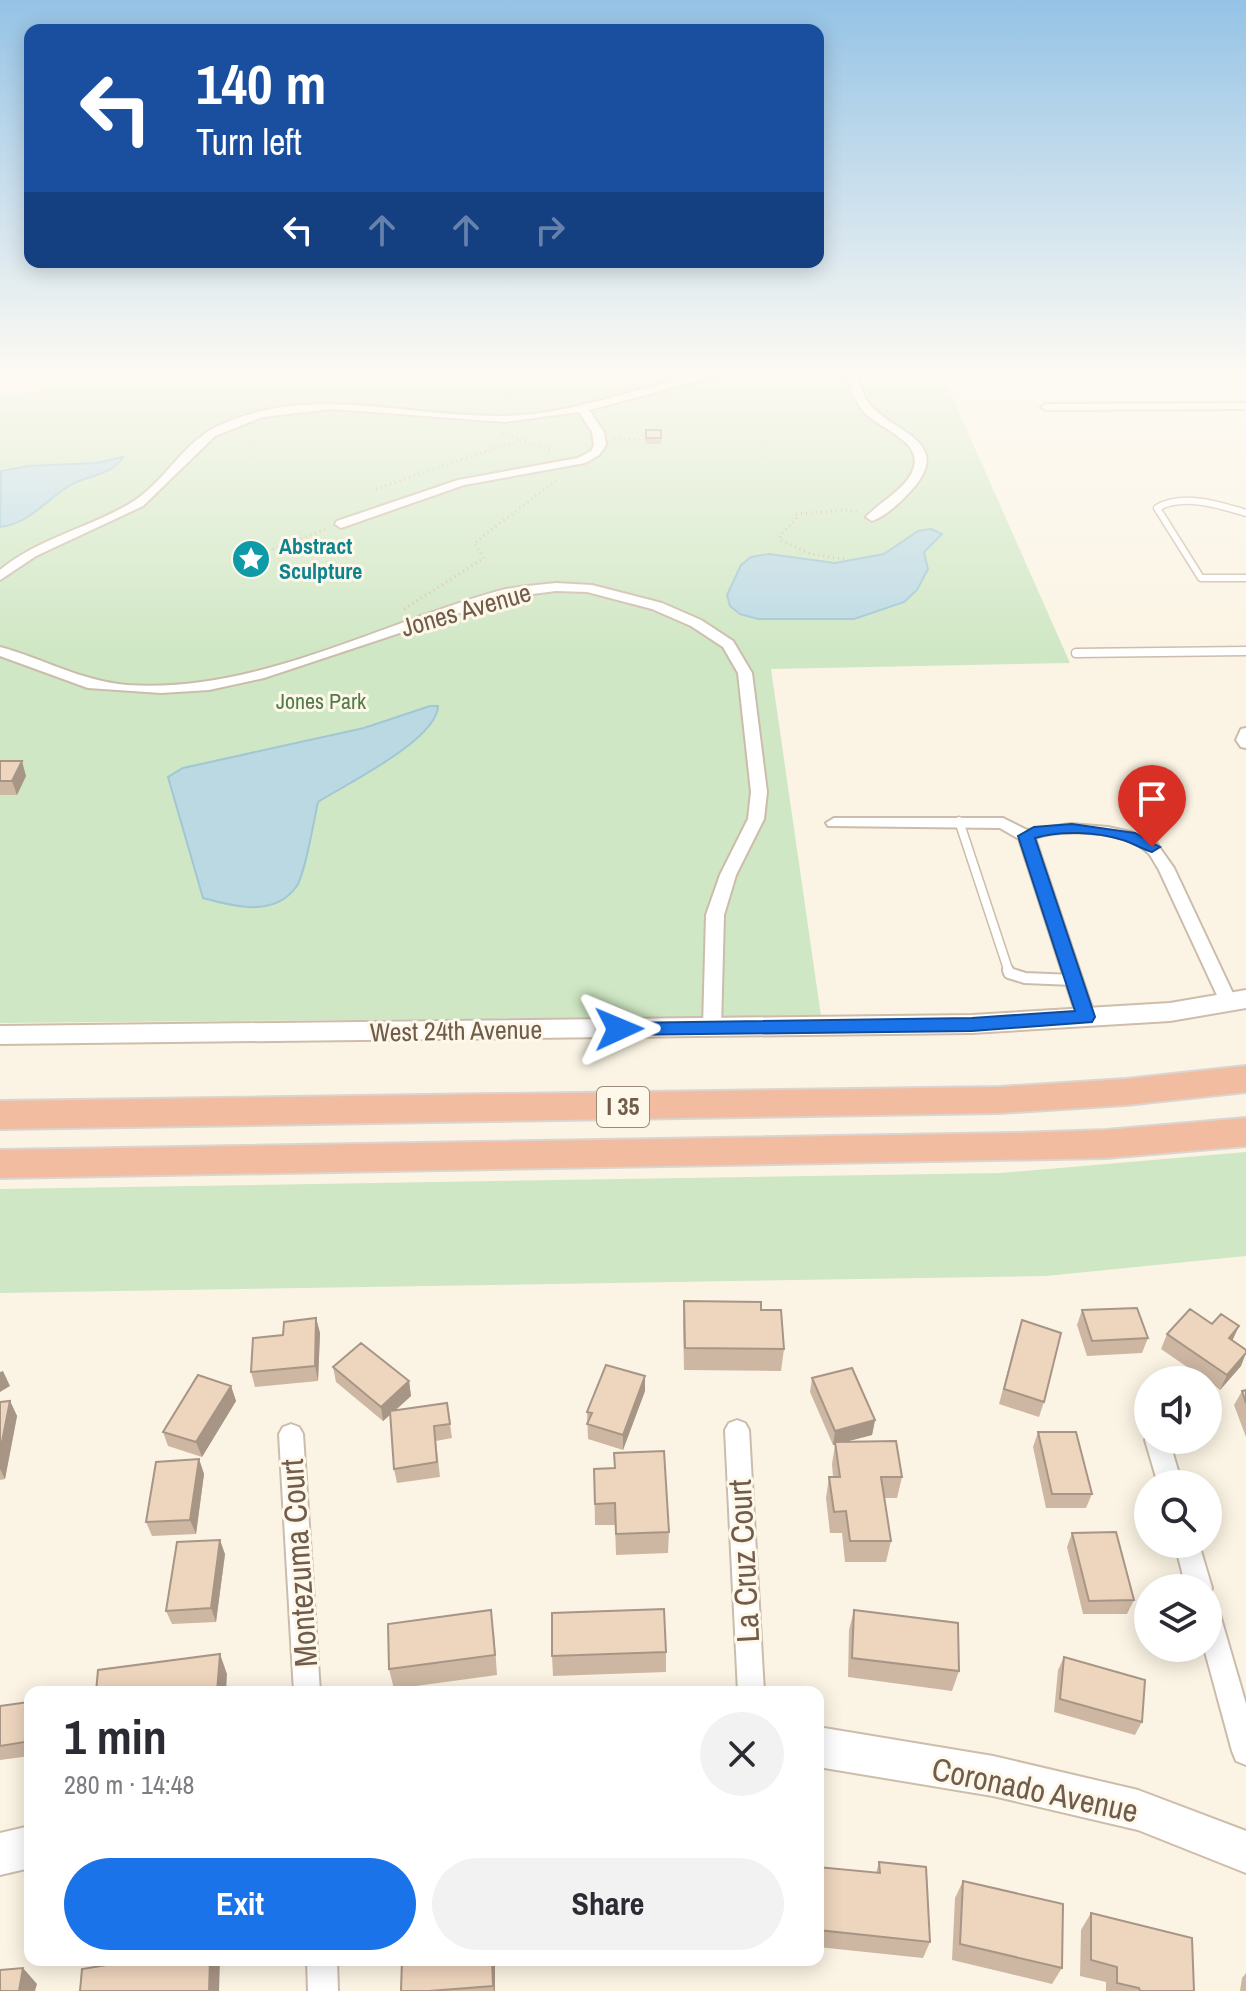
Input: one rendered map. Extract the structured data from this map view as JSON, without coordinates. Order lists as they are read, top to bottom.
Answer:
{
  "streets": {
    "highway": ["I 35"],
    "street": [
      "Jones Avenue",
      "West 24th Avenue",
      "La Cruz Court",
      "Montezuma Court",
      "Coronado Avenue"
    ]
  },
  "crossings": [
    ["Jones Avenue", "West 24th Avenue"]
  ],
  "parks": ["Jones Park"],
  "places": {
    "place": ["Abstract Sculpture"]
  },
  "page": {
    "turn": ["140 m", "Turn left"],
    "heading": ["1 min", "280 m · 14:48"],
    "buttons": ["Exit", "Share"]
  }
}
